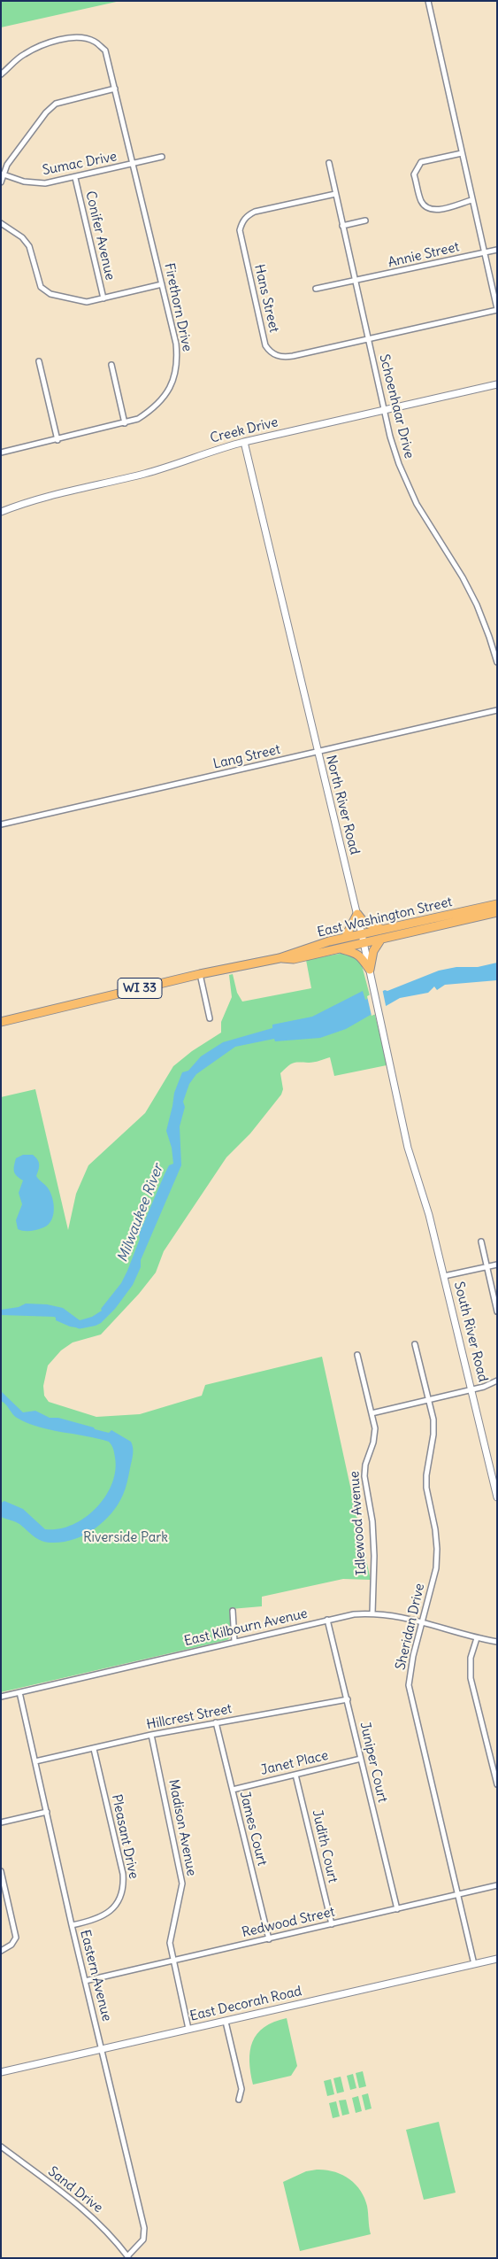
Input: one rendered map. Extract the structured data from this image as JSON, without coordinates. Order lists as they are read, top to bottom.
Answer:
{
  "streets": {
    "main road": ["East Washington Street", "WI 33"],
    "street": [
      "Sumac Drive",
      "Conifer Avenue",
      "Annie Street",
      "Hans Street",
      "Firethorn Drive",
      "Schoenhaar Drive",
      "Creek Drive",
      "Lang Street",
      "North River Road",
      "South River Road",
      "Idlewood Avenue",
      "Sheridan Drive",
      "East Kilbourn Avenue",
      "Hillcrest Street",
      "Juniper Court",
      "Janet Place",
      "Madison Avenue",
      "James Court",
      "Pleasant Drive",
      "Judith Court",
      "Redwood Street",
      "Eastern Avenue",
      "East Decorah Road",
      "Sand Drive"
    ]
  },
  "crossings": [
    ["Sumac Drive", "Conifer Avenue"],
    ["Sumac Drive", "Firethorn Drive"],
    ["Annie Street", "Schoenhaar Drive"],
    ["Hans Street", "Schoenhaar Drive"],
    ["Schoenhaar Drive", "Creek Drive"],
    ["Creek Drive", "North River Road"],
    ["Lang Street", "North River Road"],
    ["North River Road", "East Washington Street"],
    ["North River Road", "South River Road"],
    ["Idlewood Avenue", "East Kilbourn Avenue"],
    ["Sheridan Drive", "East Kilbourn Avenue"],
    ["Sheridan Drive", "Redwood Street"],
    ["Sheridan Drive", "East Decorah Road"],
    ["East Kilbourn Avenue", "Juniper Court"],
    ["East Kilbourn Avenue", "Eastern Avenue"],
    ["Hillcrest Street", "Juniper Court"],
    ["Hillcrest Street", "Madison Avenue"],
    ["Hillcrest Street", "James Court"],
    ["Hillcrest Street", "Pleasant Drive"],
    ["Hillcrest Street", "Eastern Avenue"],
    ["Juniper Court", "Janet Place"],
    ["Juniper Court", "Redwood Street"],
    ["Janet Place", "James Court"],
    ["Janet Place", "Judith Court"],
    ["Madison Avenue", "Redwood Street"],
    ["Madison Avenue", "East Decorah Road"],
    ["James Court", "Redwood Street"],
    ["Pleasant Drive", "Eastern Avenue"],
    ["Judith Court", "Redwood Street"],
    ["Redwood Street", "Eastern Avenue"],
    ["Eastern Avenue", "East Decorah Road"],
    ["Eastern Avenue", "Sand Drive"]
  ],
  "water": ["Milwaukee River"],
  "parks": ["Riverside Park"]
}
